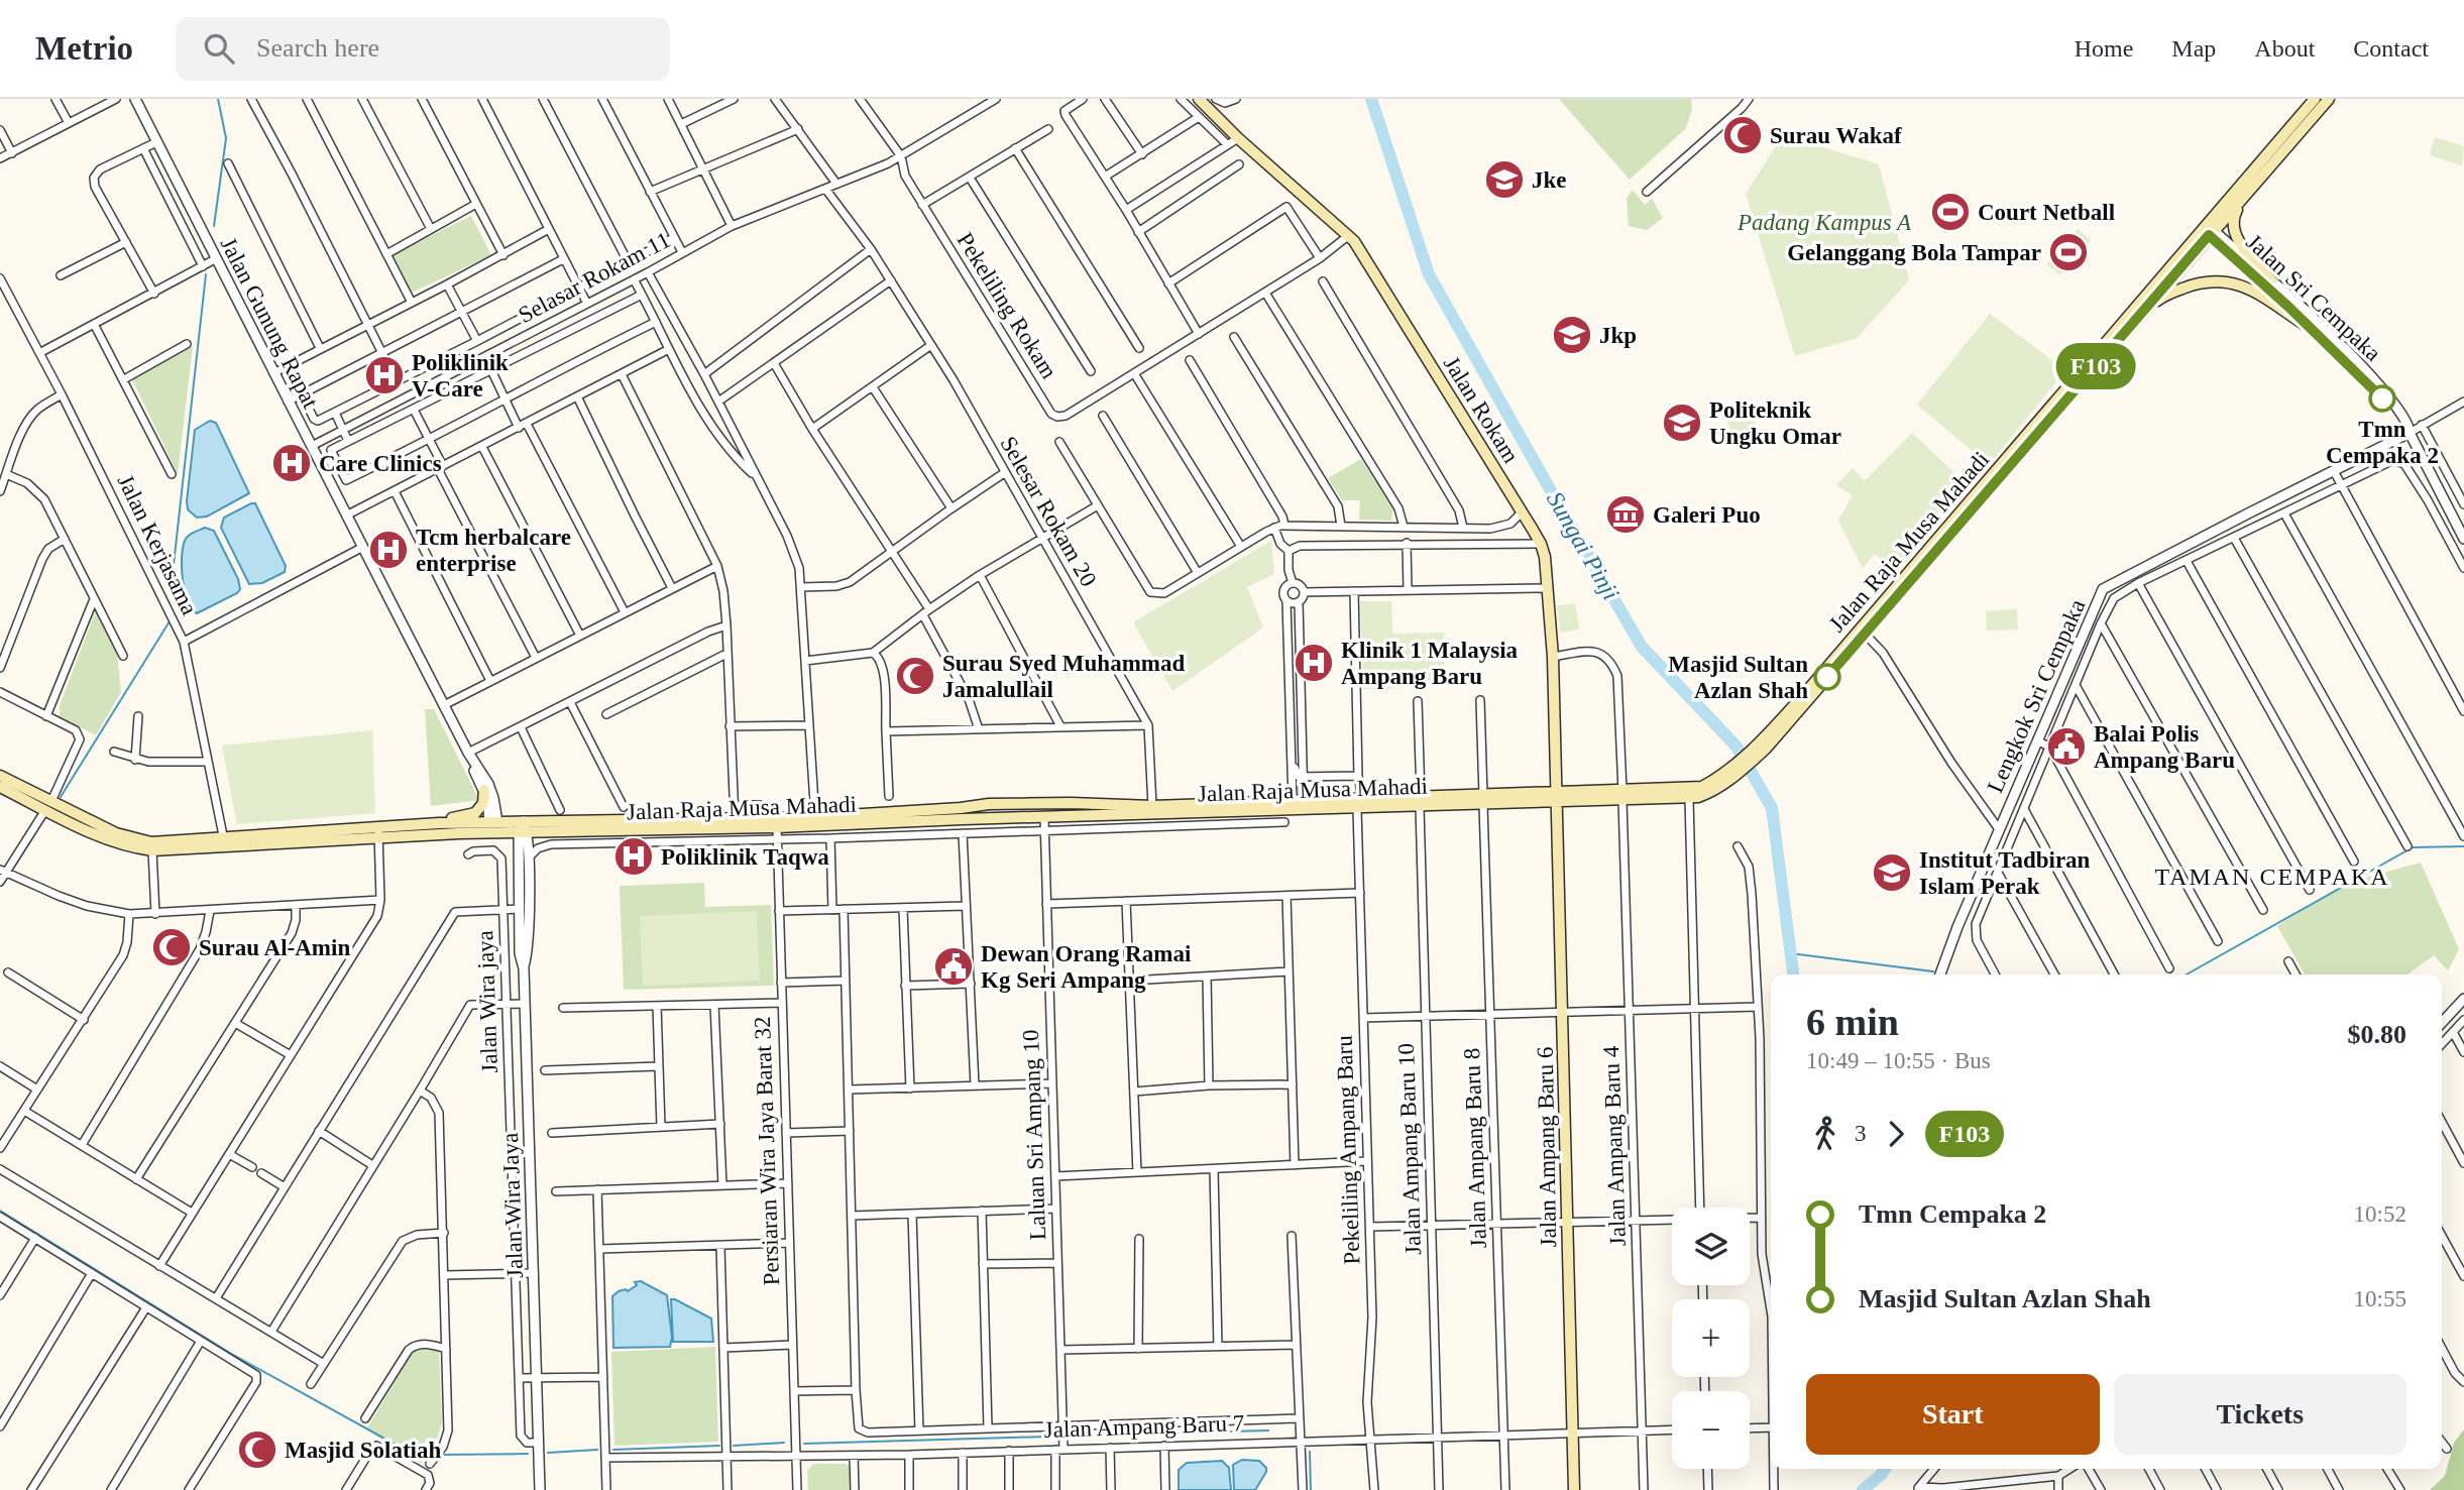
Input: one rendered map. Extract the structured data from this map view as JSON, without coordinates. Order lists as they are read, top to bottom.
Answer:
{
  "streets": {
    "main road": ["Jalan Rokam", "Jalan Raja Musa Mahadi", "Jalan Ampang Baru 6"],
    "street": [
      "Selasar Rokam 11",
      "Jalan Sri Cempaka",
      "Pekeliling Rokam",
      "Jalan Gunung Rapat",
      "Selesar Rokam 20",
      "Jalan Kerjasama",
      "Lengkok Sri Cempaka",
      "Jalan Wira jaya",
      "Laluan Sri Ampang 10",
      "Jalan Ampang Baru 4",
      "Jalan Ampang Baru 8",
      "Jalan Ampang Baru 10",
      "Pekeliling Ampang Baru",
      "Persiaran Wira Jaya Barat 32",
      "Jalan Wira Jaya",
      "Jalan Ampang Baru 7"
    ]
  },
  "crossings": [
    ["Selasar Rokam 11", "Pekeliling Rokam"],
    ["Selasar Rokam 11", "Jalan Gunung Rapat"],
    ["Selasar Rokam 11", "Selesar Rokam 20"],
    ["Jalan Sri Cempaka", "Jalan Raja Musa Mahadi"],
    ["Jalan Sri Cempaka", "Lengkok Sri Cempaka"],
    ["Pekeliling Rokam", "Jalan Rokam"],
    ["Jalan Gunung Rapat", "Jalan Raja Musa Mahadi"],
    ["Jalan Rokam", "Jalan Ampang Baru 6"],
    ["Selesar Rokam 20", "Jalan Raja Musa Mahadi"],
    ["Jalan Raja Musa Mahadi", "Jalan Kerjasama"],
    ["Jalan Raja Musa Mahadi", "Laluan Sri Ampang 10"],
    ["Jalan Raja Musa Mahadi", "Jalan Ampang Baru 4"],
    ["Jalan Raja Musa Mahadi", "Jalan Ampang Baru 6"],
    ["Jalan Raja Musa Mahadi", "Jalan Ampang Baru 8"],
    ["Jalan Raja Musa Mahadi", "Jalan Ampang Baru 10"],
    ["Jalan Raja Musa Mahadi", "Pekeliling Ampang Baru"],
    ["Jalan Raja Musa Mahadi", "Persiaran Wira Jaya Barat 32"],
    ["Jalan Raja Musa Mahadi", "Jalan Wira Jaya"],
    ["Jalan Wira jaya", "Jalan Wira Jaya"],
    ["Laluan Sri Ampang 10", "Jalan Ampang Baru 7"],
    ["Jalan Ampang Baru 4", "Jalan Ampang Baru 6"],
    ["Jalan Ampang Baru 4", "Jalan Ampang Baru 7"],
    ["Jalan Ampang Baru 6", "Jalan Ampang Baru 7"],
    ["Jalan Ampang Baru 8", "Jalan Ampang Baru 7"],
    ["Jalan Ampang Baru 10", "Jalan Ampang Baru 7"],
    ["Pekeliling Ampang Baru", "Jalan Ampang Baru 7"],
    ["Persiaran Wira Jaya Barat 32", "Jalan Ampang Baru 7"]
  ],
  "districts": ["TAMAN CEMPAKA"],
  "water": ["Sungai Pinji"],
  "parks": ["Padang Kampus A"],
  "places": {
    "mosque": [
      "Surau Wakaf",
      "Surau Syed Muhammad Jamalullail",
      "Surau Al-Amin",
      "Masjid Solatiah"
    ],
    "school or university": [
      "Jke",
      "Jkp",
      "Politeknik Ungku Omar",
      "Institut Tadbiran Islam Perak"
    ],
    "sports": ["Court Netball", "Gelanggang Bola Tampar"],
    "hospital": [
      "Poliklinik V-Care",
      "Care Clinics",
      "Tcm herbalcare enterprise",
      "Klinik 1 Malaysia Ampang Baru",
      "Poliklinik Taqwa"
    ],
    "other": ["Tmn Cempaka 2", "Masjid Sultan Azlan Shah"],
    "museum": ["Galeri Puo"],
    "public building": ["Balai Polis Ampang Baru", "Dewan Orang Ramai Kg Seri Ampang"]
  },
  "lines": ["bus line F103"],
  "page": {
    "header": "Metrio",
    "search": "Search here",
    "nav": [
      "Home",
      "Map",
      "About",
      "Contact"
    ],
    "on_map": "F103",
    "heading": ["6 min", "10:49 – 10:55 · Bus", "$0.80"],
    "legs": ["3", "F103"],
    "list": [
      {
        "name": "Tmn Cempaka 2",
        "value": "10:52"
      },
      {
        "name": "Masjid Sultan Azlan Shah",
        "value": "10:55"
      }
    ],
    "map_buttons": ["+", "−"],
    "buttons": ["Start", "Tickets"]
  }
}
